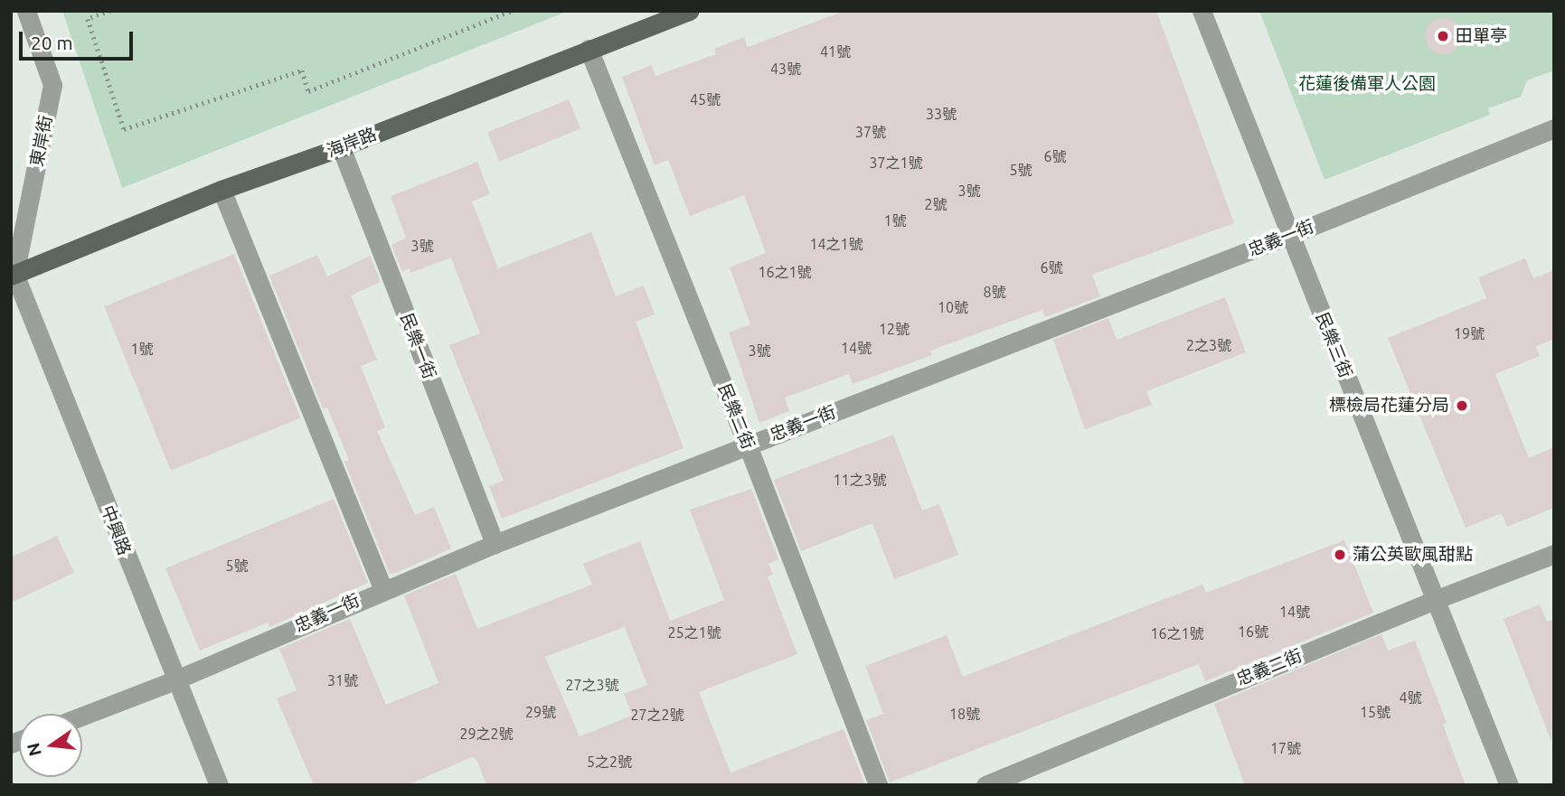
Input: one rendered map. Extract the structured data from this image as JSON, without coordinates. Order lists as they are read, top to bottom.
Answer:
{
  "streets": {
    "main road": ["海岸路"],
    "street": [
      "東岸街",
      "忠義一街",
      "民樂三街",
      "民樂一街",
      "民樂二街",
      "中興路",
      "忠義二街"
    ]
  },
  "crossings": [
    ["東岸街", "海岸路"],
    ["東岸街", "中興路"],
    ["海岸路", "民樂一街"],
    ["海岸路", "民樂二街"],
    ["海岸路", "中興路"],
    ["忠義一街", "民樂三街"],
    ["忠義一街", "民樂一街"],
    ["忠義一街", "民樂二街"],
    ["忠義一街", "中興路"],
    ["民樂三街", "忠義二街"]
  ],
  "parks": ["花蓮後備軍人公園"],
  "places": ["田單亭", "標檢局花蓮分局", "蒲公英歐風甜點"],
  "house_numbers": [
    "41號",
    "43號",
    "45號",
    "33號",
    "37號",
    "6號",
    "37之1號",
    "5號",
    "3號",
    "2號",
    "1號",
    "14之1號",
    "3號",
    "6號",
    "16之1號",
    "8號",
    "10號",
    "12號",
    "19號",
    "2之3號",
    "14號",
    "1號",
    "3號",
    "11之3號",
    "5號",
    "14號",
    "16號",
    "25之1號",
    "16之1號",
    "31號",
    "27之3號",
    "4號",
    "29號",
    "15號",
    "18號",
    "27之2號",
    "29之2號",
    "17號",
    "5之2號"
  ],
  "scale_bar": "20 m",
  "north": "left"
}
